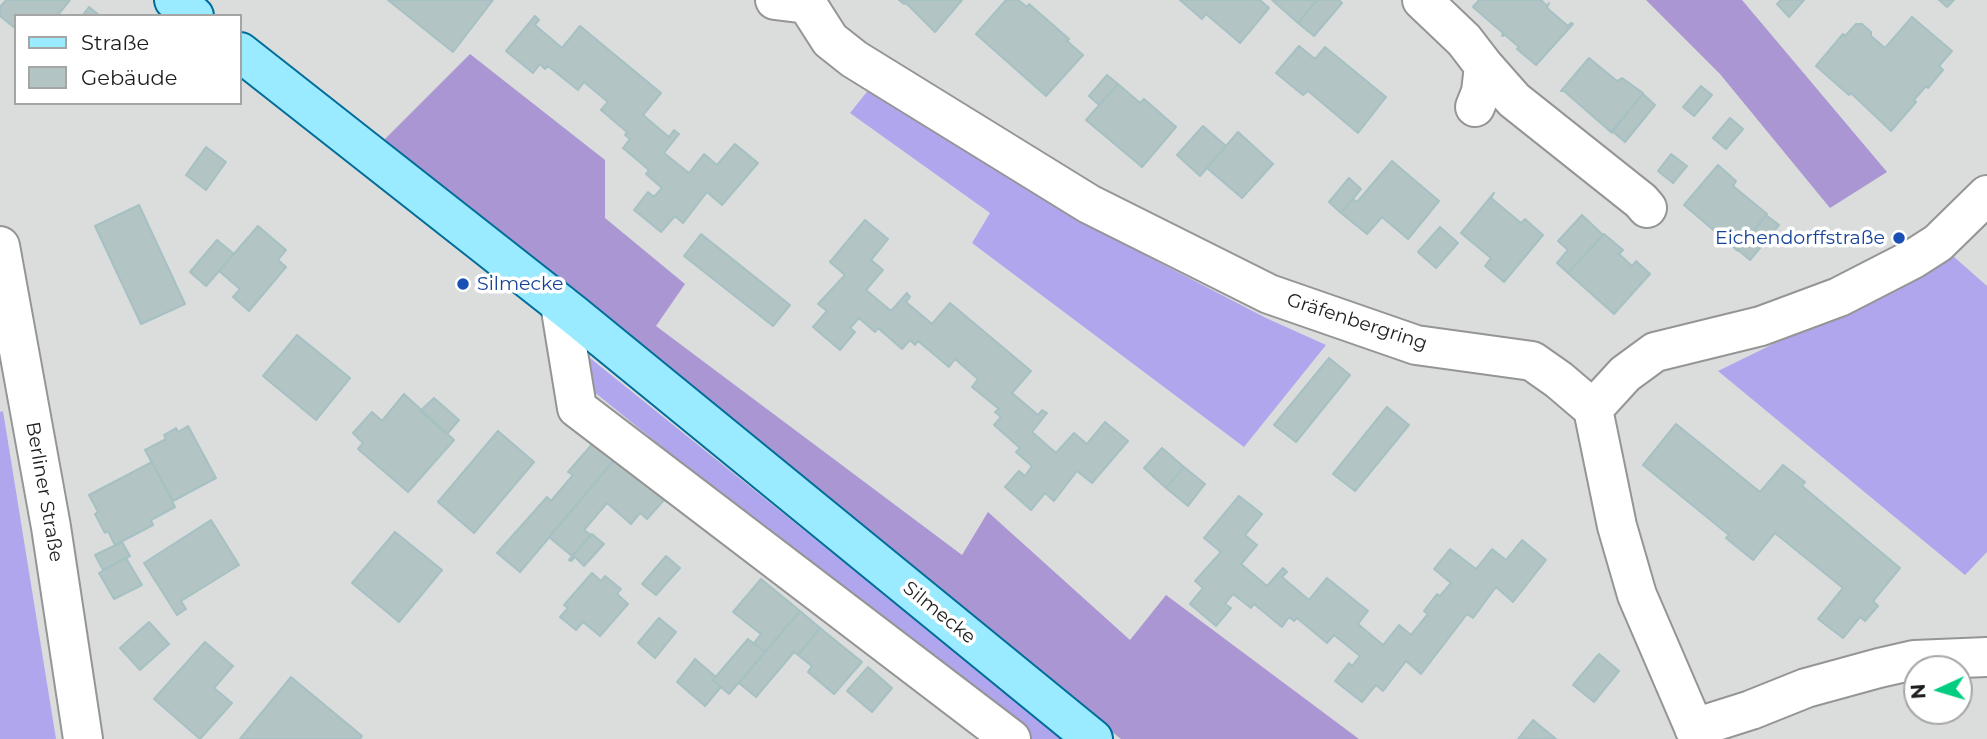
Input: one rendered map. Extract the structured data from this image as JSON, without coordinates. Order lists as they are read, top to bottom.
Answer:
{
  "streets": {
    "main road": ["Silmecke"],
    "street": ["Gräfenbergring", "Berliner Straße"]
  },
  "places": ["Eichendorffstraße", "Silmecke"],
  "legend": ["Straße", "Gebäude"],
  "north": "left"
}
